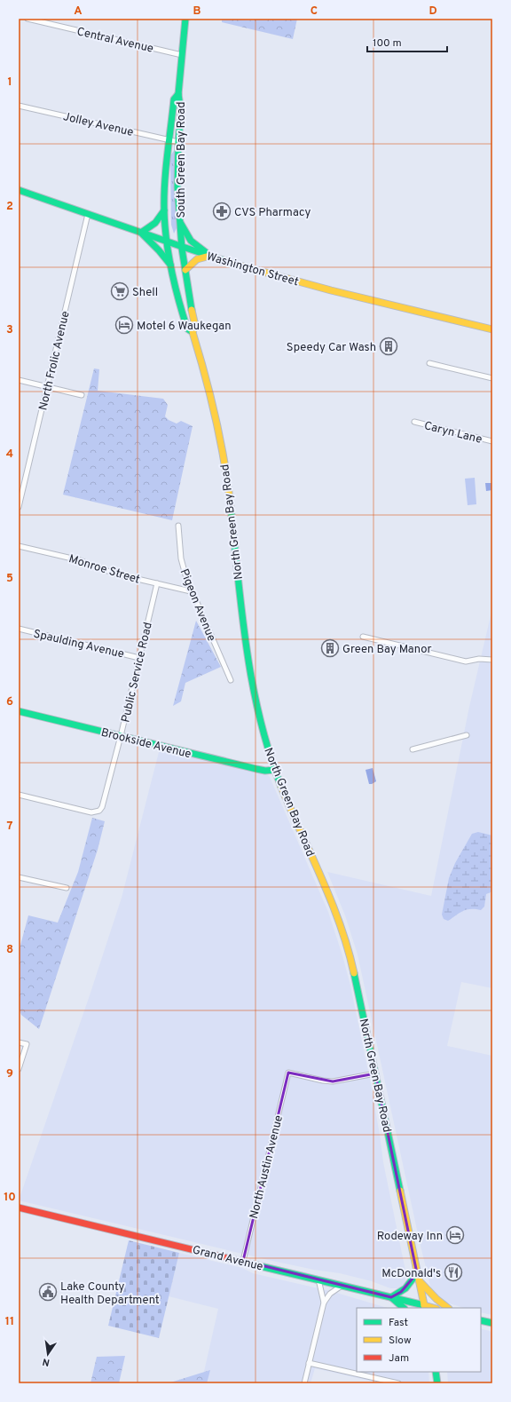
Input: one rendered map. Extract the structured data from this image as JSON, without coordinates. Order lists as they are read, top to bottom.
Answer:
{
  "streets": {
    "main road": [
      "South Green Bay Road",
      "Washington Street",
      "North Green Bay Road",
      "Brookside Avenue",
      "Grand Avenue"
    ],
    "street": [
      "Central Avenue",
      "Jolley Avenue",
      "North Frolic Avenue",
      "Caryn Lane",
      "Monroe Street",
      "Pigeon Avenue",
      "Spaulding Avenue",
      "Public Service Road",
      "North Austin Avenue"
    ]
  },
  "crossings": [
    ["Central Avenue", "South Green Bay Road"],
    ["Jolley Avenue", "South Green Bay Road"],
    ["South Green Bay Road", "Washington Street"],
    ["South Green Bay Road", "North Green Bay Road"],
    ["Washington Street", "North Frolic Avenue"],
    ["Washington Street", "North Green Bay Road"],
    ["North Green Bay Road", "Brookside Avenue"],
    ["North Green Bay Road", "North Austin Avenue"],
    ["North Green Bay Road", "Grand Avenue"],
    ["Monroe Street", "Pigeon Avenue"],
    ["Monroe Street", "Public Service Road"],
    ["Spaulding Avenue", "Public Service Road"],
    ["Public Service Road", "Brookside Avenue"],
    ["North Austin Avenue", "Grand Avenue"]
  ],
  "places": {
    "pharmacy": ["CVS Pharmacy"],
    "supermarket": ["Shell"],
    "hotel": ["Motel 6 Waukegan", "Rodeway Inn"],
    "building": ["Speedy Car Wash", "Green Bay Manor"],
    "restaurant": ["McDonald's"],
    "public building": ["Lake County Health Department"]
  },
  "legend": ["Fast", "Slow", "Jam"],
  "scale_bar": "100 m",
  "north": "bottom",
  "grid": {
    "columns": [
      "A",
      "B",
      "C",
      "D"
    ],
    "rows": [
      "1",
      "2",
      "3",
      "4",
      "5",
      "6",
      "7",
      "8",
      "9",
      "10",
      "11"
    ]
  }
}
